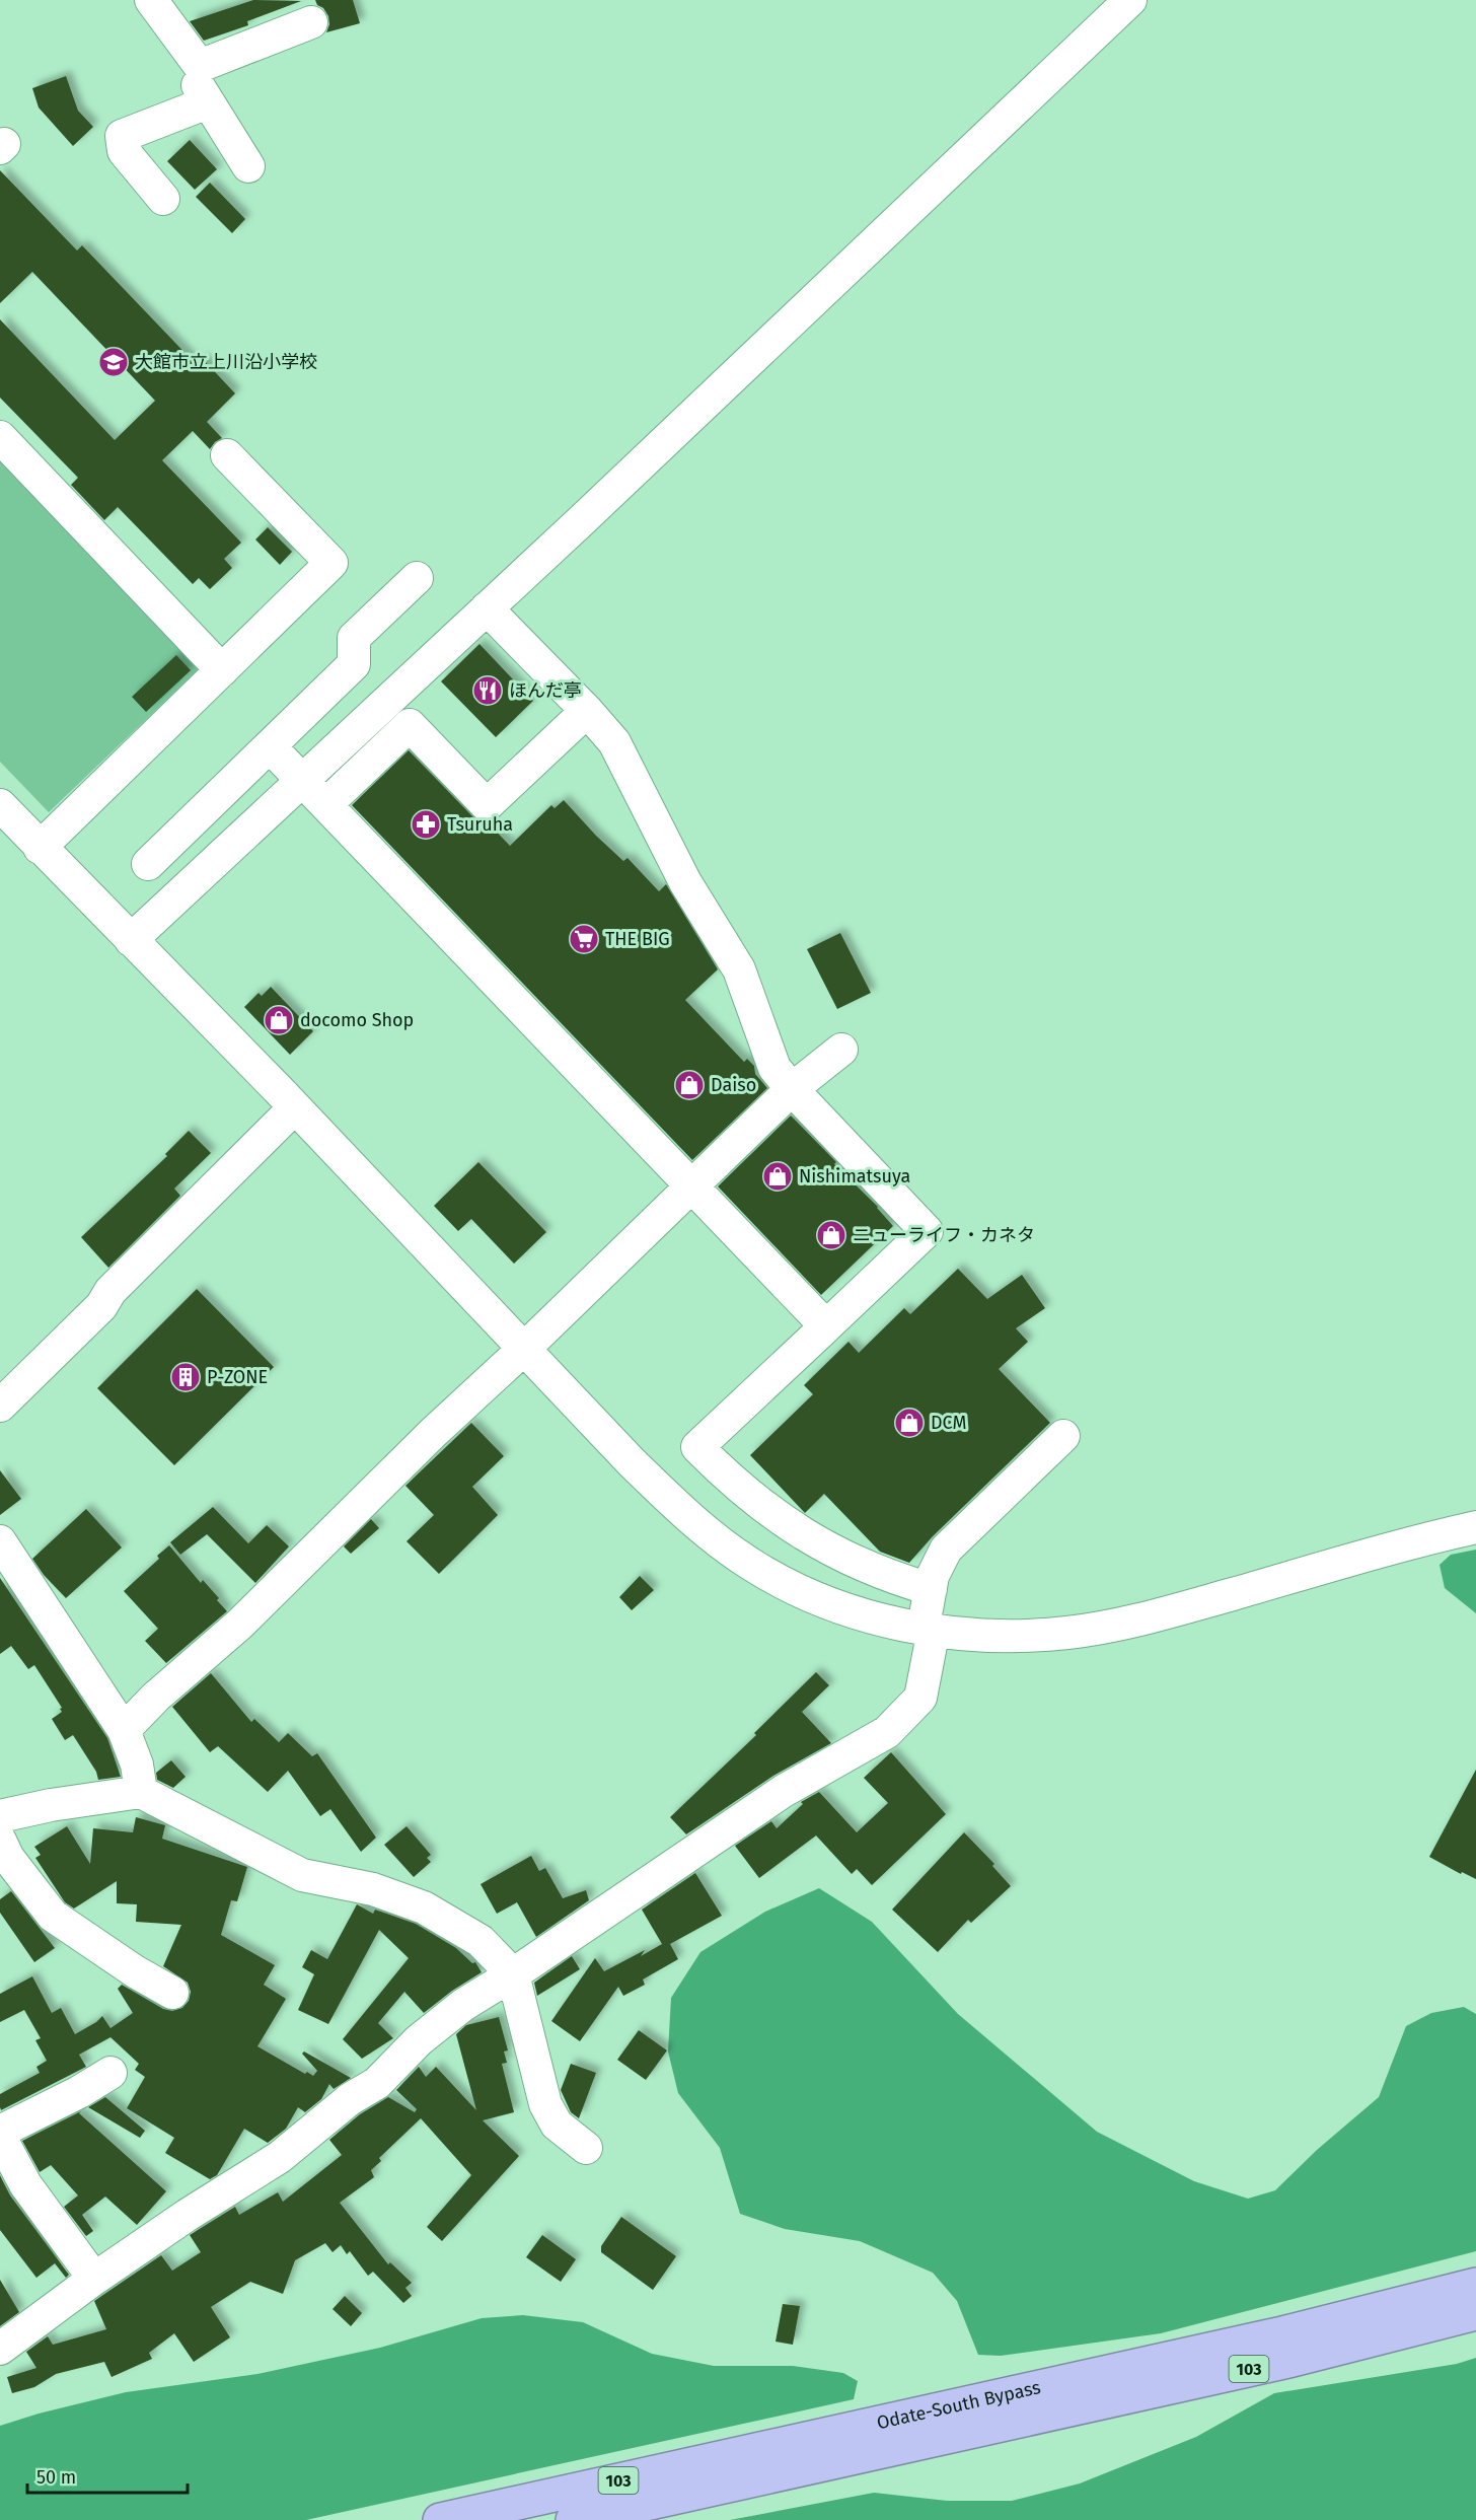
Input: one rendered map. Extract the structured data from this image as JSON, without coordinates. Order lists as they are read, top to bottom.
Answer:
{
  "streets": {
    "highway": ["103", "Odate-South Bypass"]
  },
  "places": {
    "school or university": ["大館市立上川沿小学校"],
    "restaurant": ["ほんだ亭"],
    "pharmacy": ["Tsuruha"],
    "supermarket": ["THE BIG"],
    "shop": [
      "docomo Shop",
      "Daiso",
      "Nishimatsuya",
      "ニューライフ・カネタ",
      "DCM"
    ],
    "building": ["P-ZONE"]
  },
  "scale_bar": "50 m"
}
